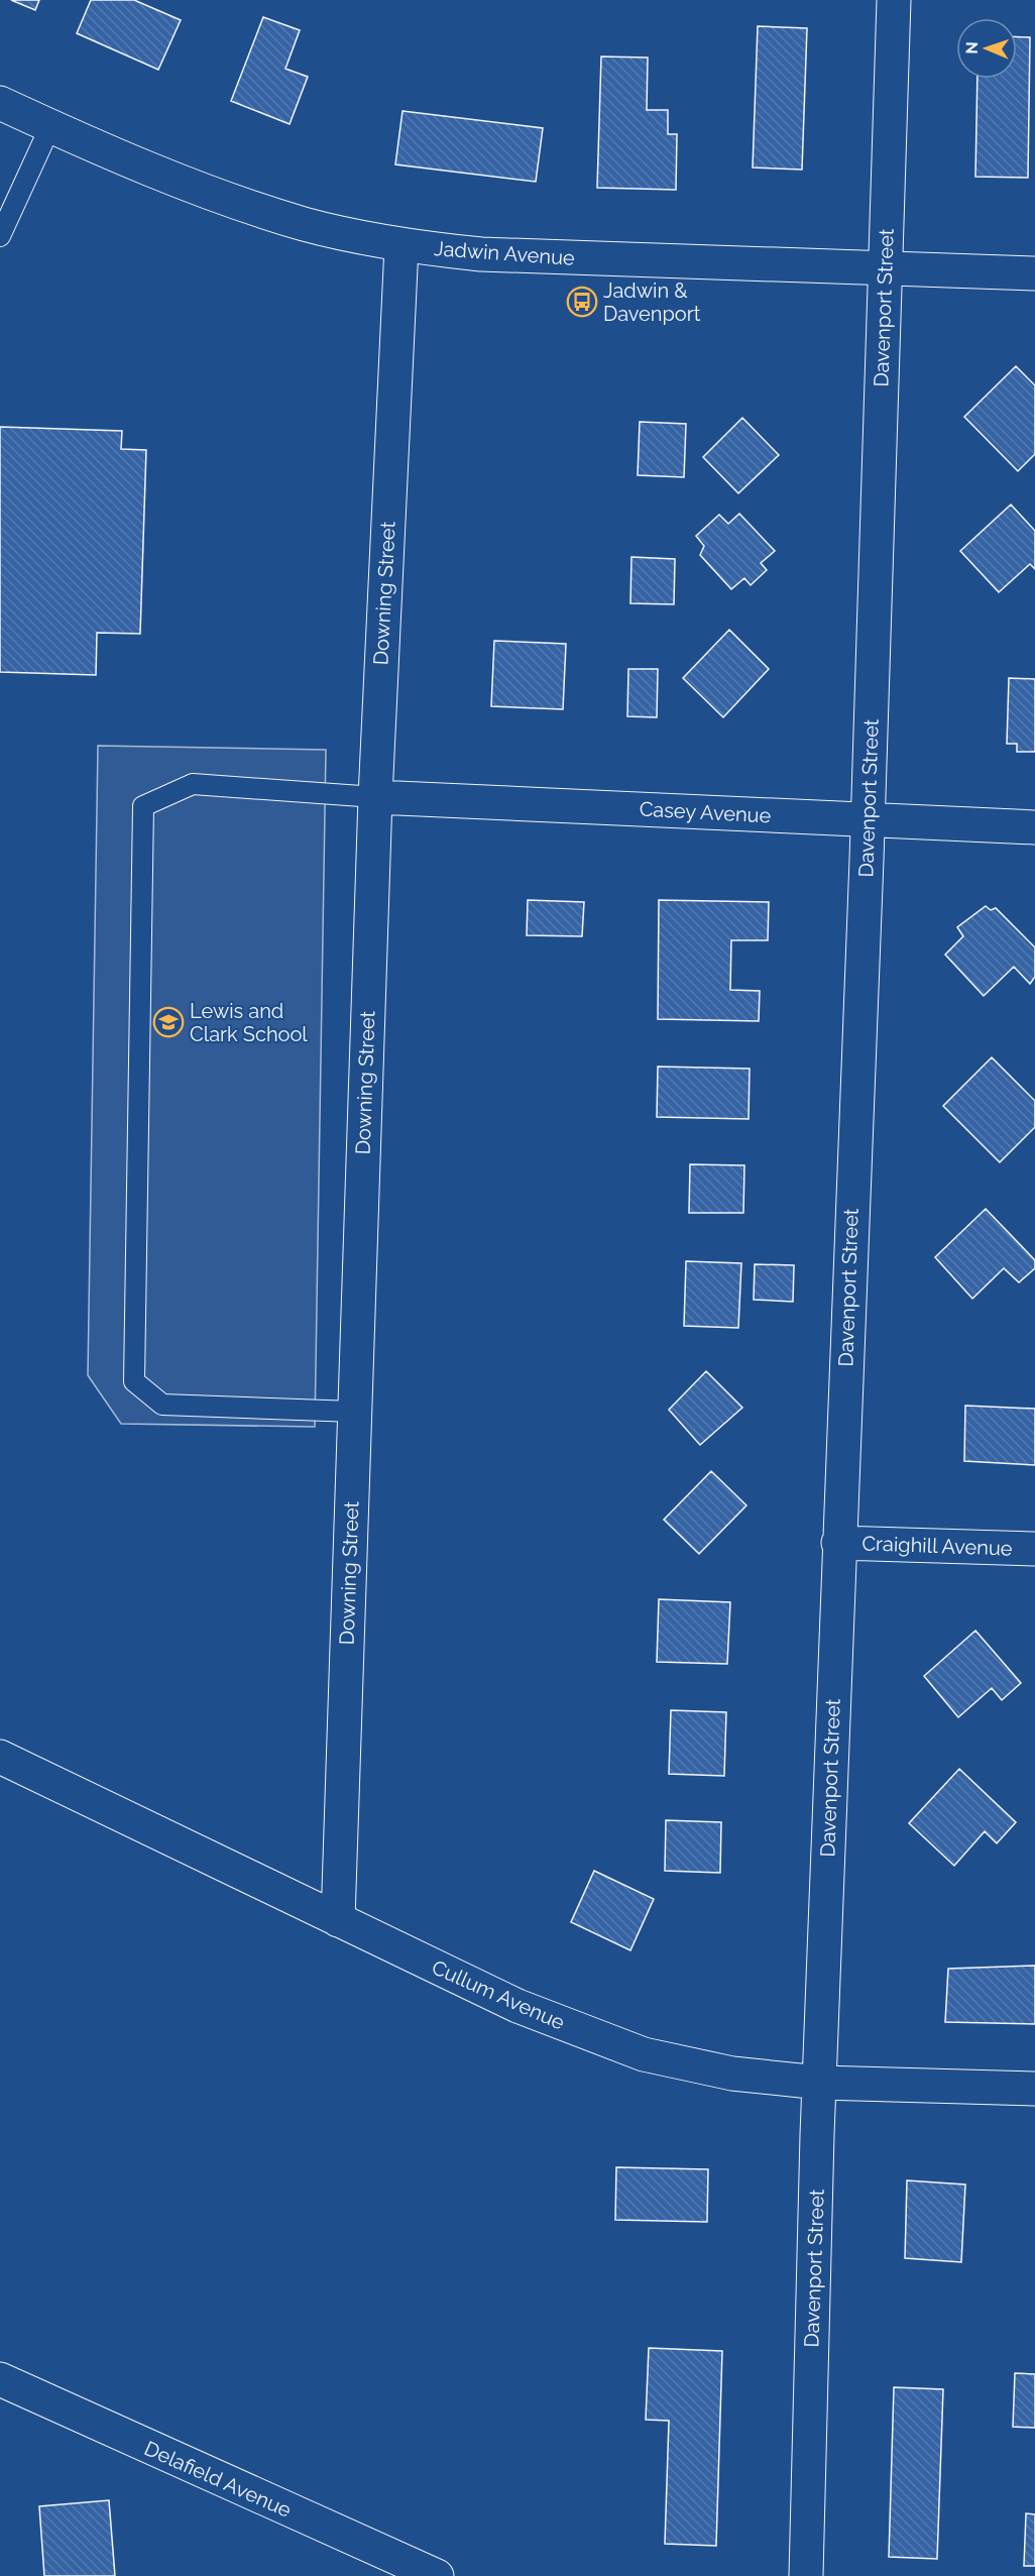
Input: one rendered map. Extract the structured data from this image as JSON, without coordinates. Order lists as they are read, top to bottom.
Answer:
{
  "streets": {
    "street": [
      "Jadwin Avenue",
      "Davenport Street",
      "Downing Street",
      "Casey Avenue",
      "Craighill Avenue",
      "Cullum Avenue",
      "Delafield Avenue"
    ]
  },
  "crossings": [
    ["Jadwin Avenue", "Davenport Street"],
    ["Jadwin Avenue", "Downing Street"],
    ["Davenport Street", "Casey Avenue"],
    ["Davenport Street", "Craighill Avenue"],
    ["Davenport Street", "Cullum Avenue"],
    ["Downing Street", "Casey Avenue"],
    ["Downing Street", "Cullum Avenue"]
  ],
  "places": {
    "bus stop": ["Jadwin & Davenport"],
    "school or university": ["Lewis and Clark School"]
  },
  "north": "left"
}
